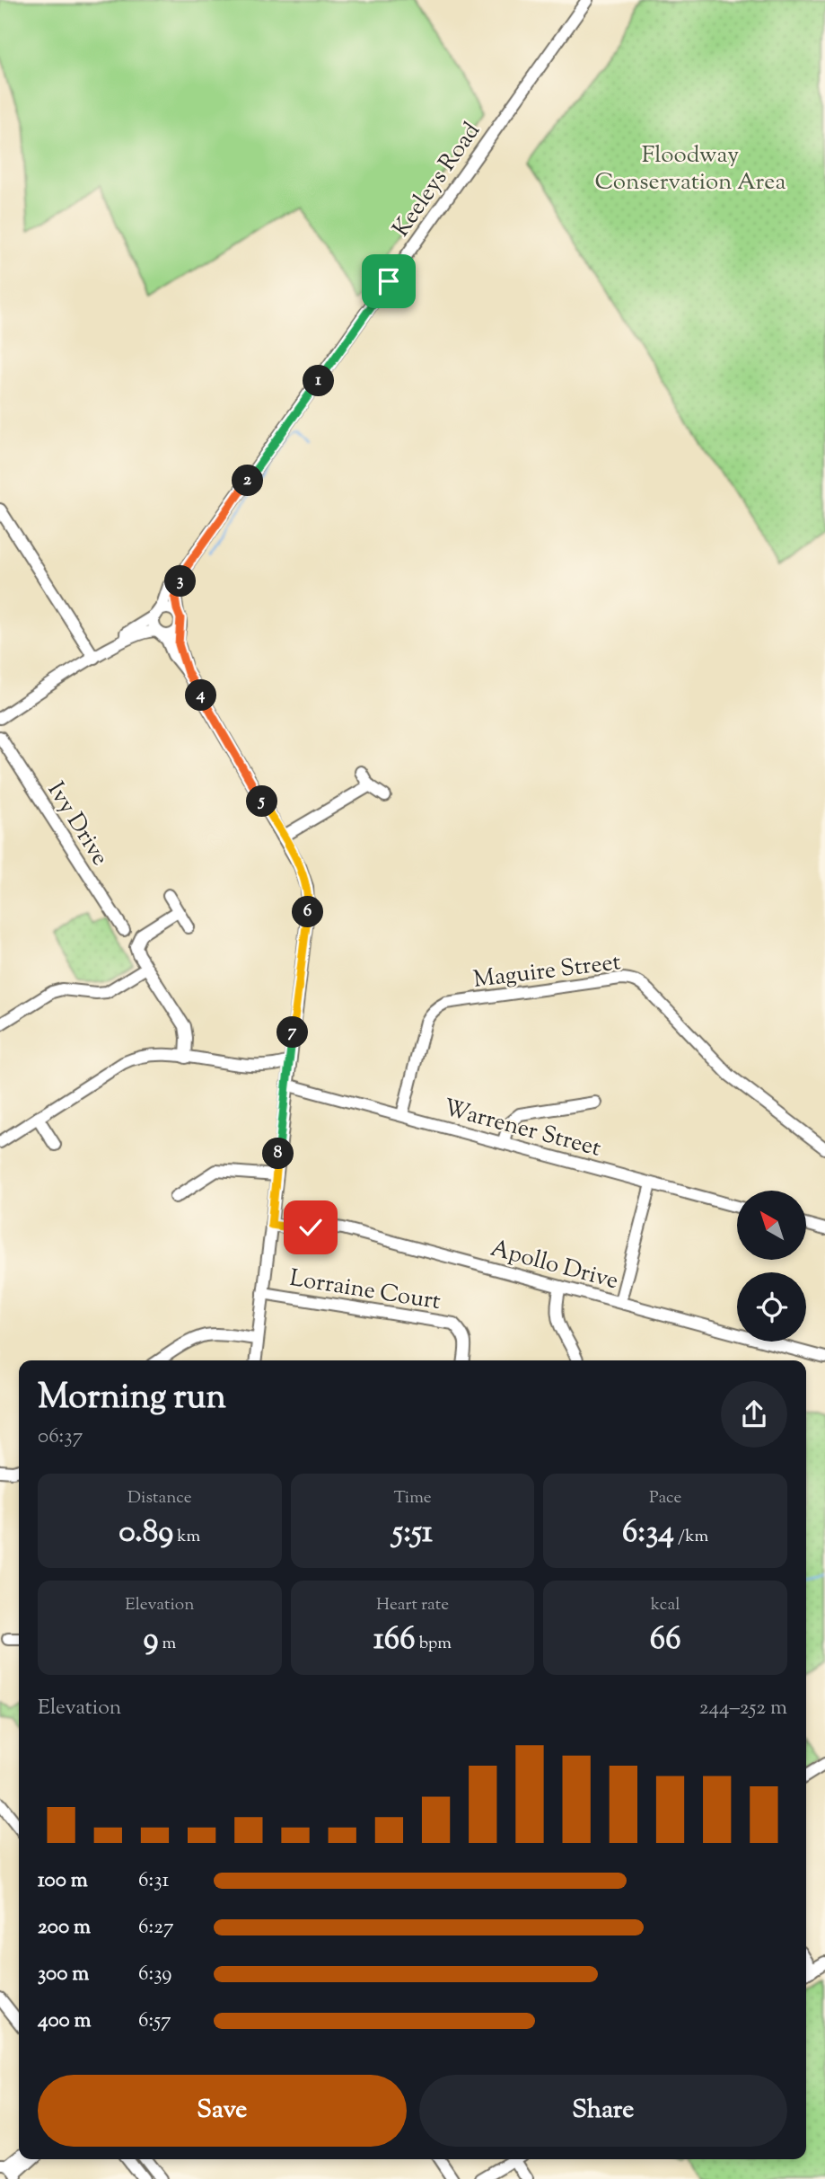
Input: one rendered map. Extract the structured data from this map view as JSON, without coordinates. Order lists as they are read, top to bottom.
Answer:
{
  "streets": {
    "street": [
      "Keeleys Road",
      "Ivy Drive",
      "Maguire Street",
      "Warrener Street",
      "Apollo Drive",
      "Lorraine Court"
    ]
  },
  "crossings": [
    ["Maguire Street", "Warrener Street"]
  ],
  "parks": ["Floodway Conservation Area"],
  "north": "top left",
  "page": {
    "pins": [
      "1",
      "2",
      "3",
      "4",
      "5",
      "6",
      "7",
      "8"
    ],
    "heading": ["Morning run", "06:37"],
    "stats": [
      ["Distance", "0.89 km"],
      ["Time", "5:51"],
      ["Pace", "6:34 /km"],
      ["Elevation", "9 m"],
      ["Heart rate", "166 bpm"],
      ["kcal", "66"]
    ],
    "chart": ["Elevation", "244–252 m"],
    "list": [
      {
        "name": "100 m",
        "note": "6:31"
      },
      {
        "name": "200 m",
        "note": "6:27"
      },
      {
        "name": "300 m",
        "note": "6:39"
      },
      {
        "name": "400 m",
        "note": "6:57"
      }
    ],
    "buttons": ["Save", "Share"]
  }
}
